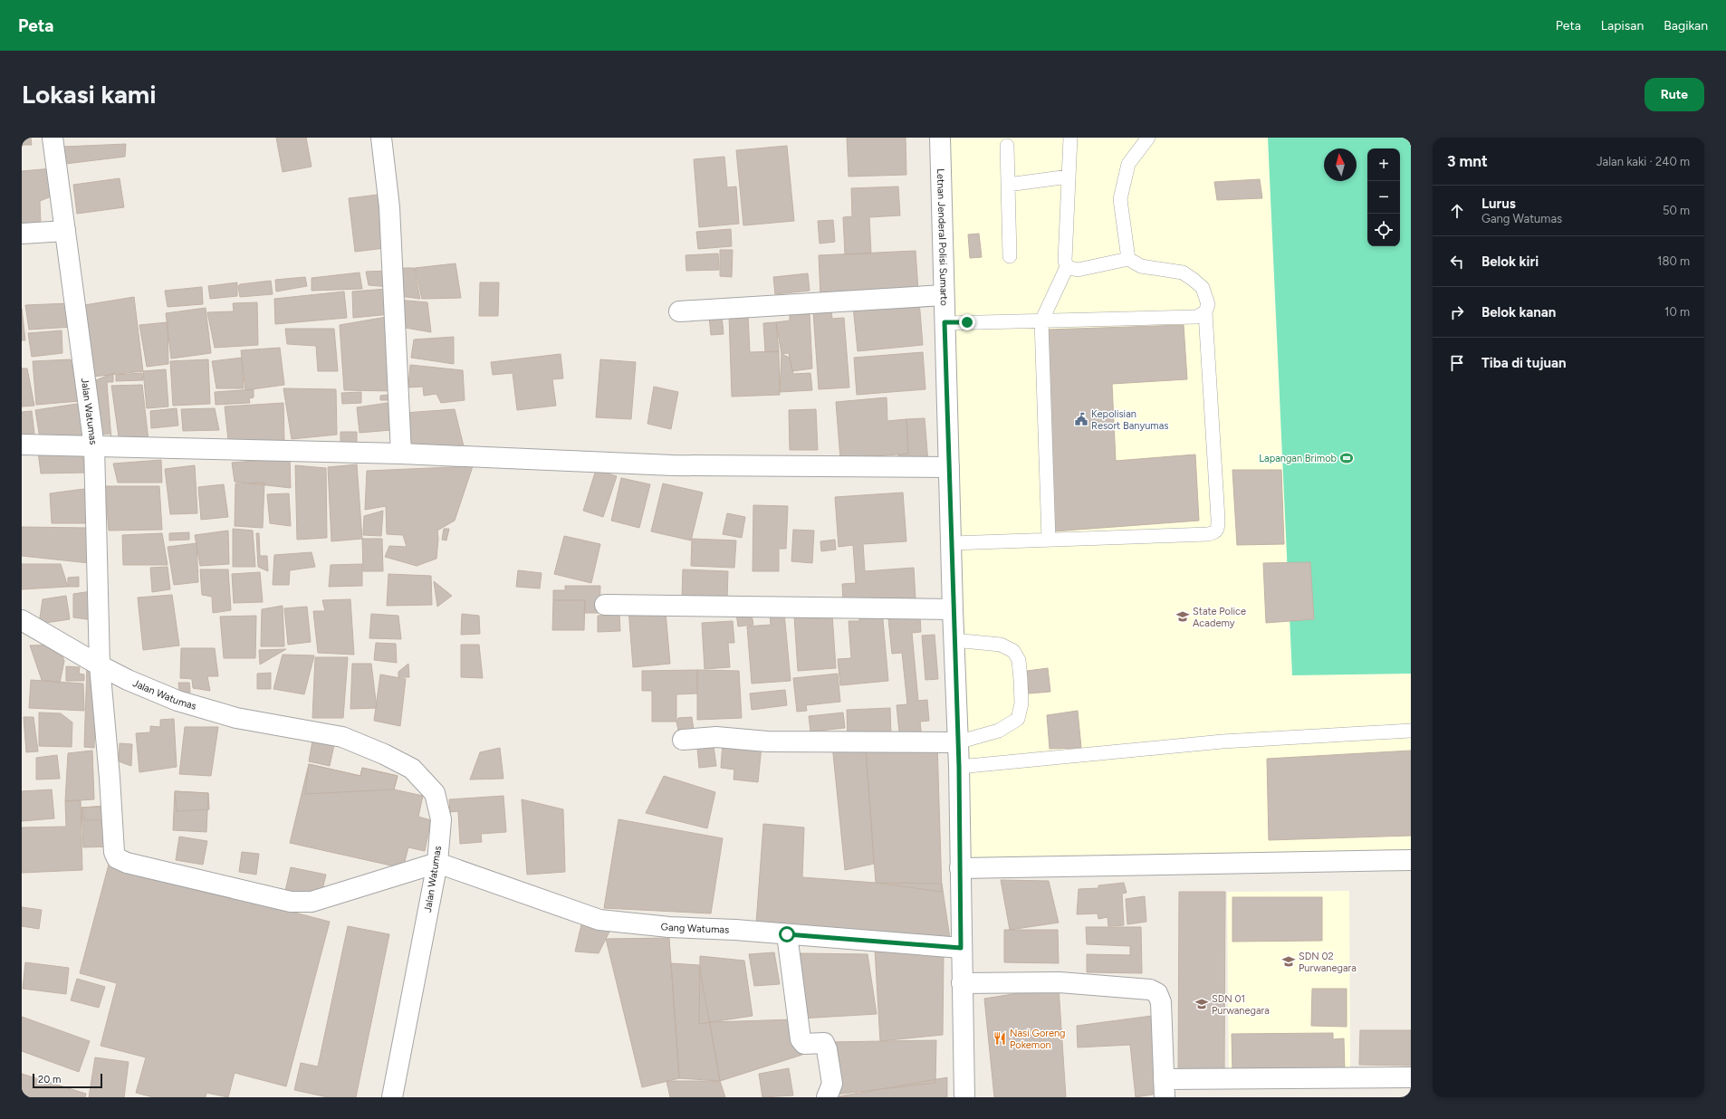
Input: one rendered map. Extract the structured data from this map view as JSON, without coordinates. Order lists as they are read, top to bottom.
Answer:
{
  "streets": {
    "street": ["Letnan Jenderal Polisi Sumarto", "Jalan Watumas", "Gang Watumas"]
  },
  "crossings": [
    ["Letnan Jenderal Polisi Sumarto", "Gang Watumas"],
    ["Jalan Watumas", "Gang Watumas"]
  ],
  "places": {
    "public building": ["Kepolisian Resort Banyumas"],
    "sports": ["Lapangan Brimob"],
    "school or university": ["State Police Academy", "SDN 02 Purwanegara", "SDN 01 Purwanegara"],
    "restaurant": ["Nasi Goreng Pokemon"]
  },
  "scale_bar": "20 m",
  "north": "top",
  "page": {
    "header": "Peta",
    "nav": ["Peta", "Lapisan", "Bagikan"],
    "buttons": "Rute",
    "title": "Lokasi kami",
    "heading": ["3 mnt", "Jalan kaki · 240 m"],
    "map_buttons": ["+", "−"],
    "list": [
      ["Lurus", "Gang Watumas", "50 m"],
      ["Belok kiri", "180 m"],
      ["Belok kanan", "10 m"],
      "Tiba di tujuan"
    ],
    "scale": "20 m"
  }
}
